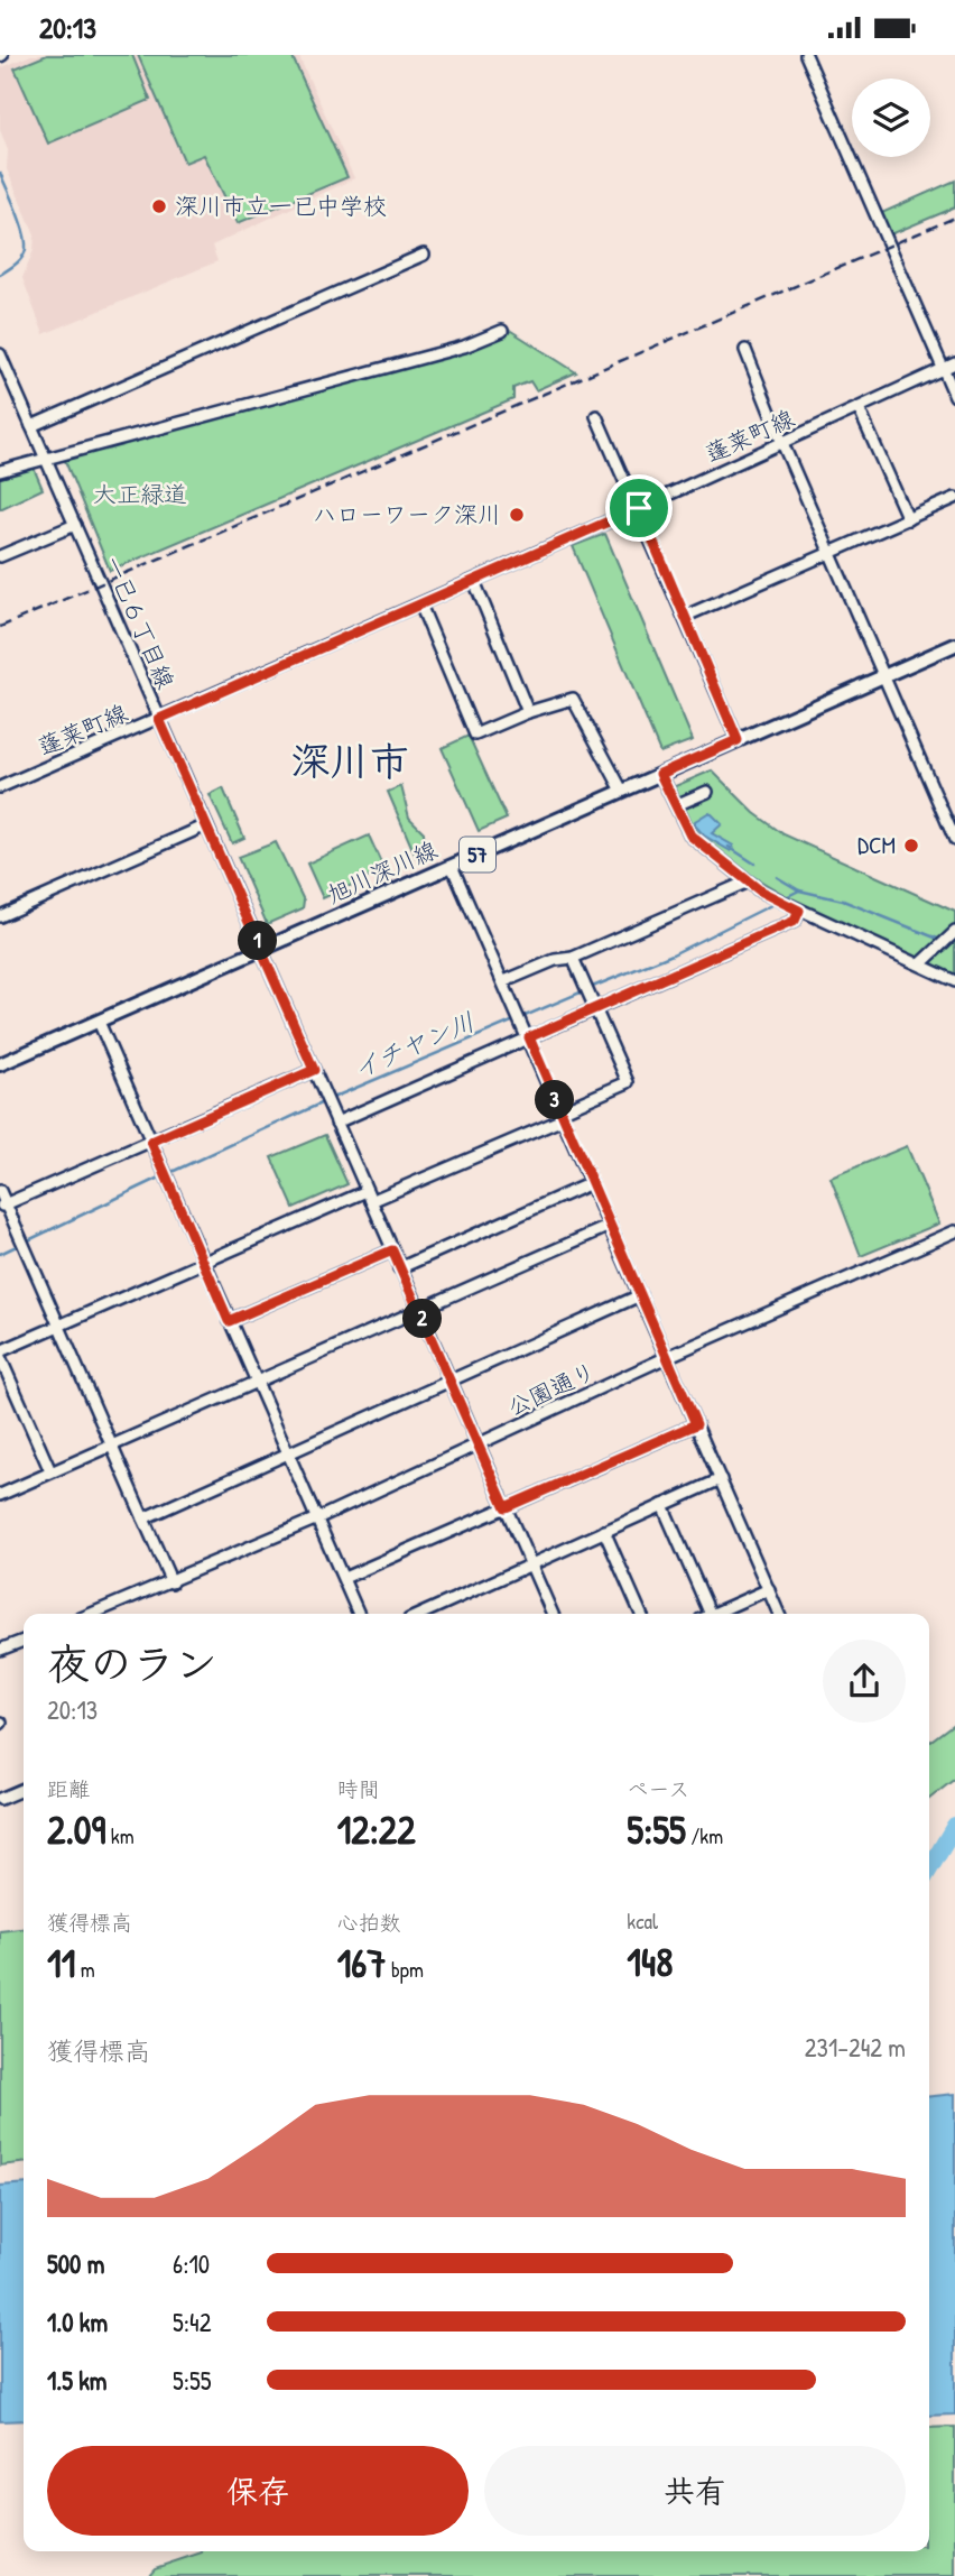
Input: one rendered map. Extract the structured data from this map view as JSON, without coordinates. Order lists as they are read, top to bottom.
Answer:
{
  "streets": {
    "main road": ["57", "旭川深川線"],
    "street": ["蓬莱町線", "一已６丁目線", "公園通り"]
  },
  "crossings": [
    ["蓬莱町線", "一已６丁目線"],
    ["一已６丁目線", "旭川深川線"],
    ["一已６丁目線", "公園通り"]
  ],
  "districts": ["深川市"],
  "water": ["イチヤン川"],
  "parks": ["大正緑道"],
  "places": ["深川市立一已中学校", "ハローワーク深川", "DCM"],
  "page": {
    "status": "20:13",
    "pins": ["1", "3", "2"],
    "heading": ["夜のラン", "20:13"],
    "stats": [
      ["距離", "2.09 km"],
      ["時間", "12:22"],
      ["ペース", "5:55 /km"],
      ["獲得標高", "11 m"],
      ["心拍数", "167 bpm"],
      ["kcal", "148"]
    ],
    "chart": ["獲得標高", "231–242 m"],
    "list": [
      {
        "name": "500 m",
        "note": "6:10"
      },
      {
        "name": "1.0 km",
        "note": "5:42"
      },
      {
        "name": "1.5 km",
        "note": "5:55"
      }
    ],
    "buttons": ["保存", "共有"]
  }
}
